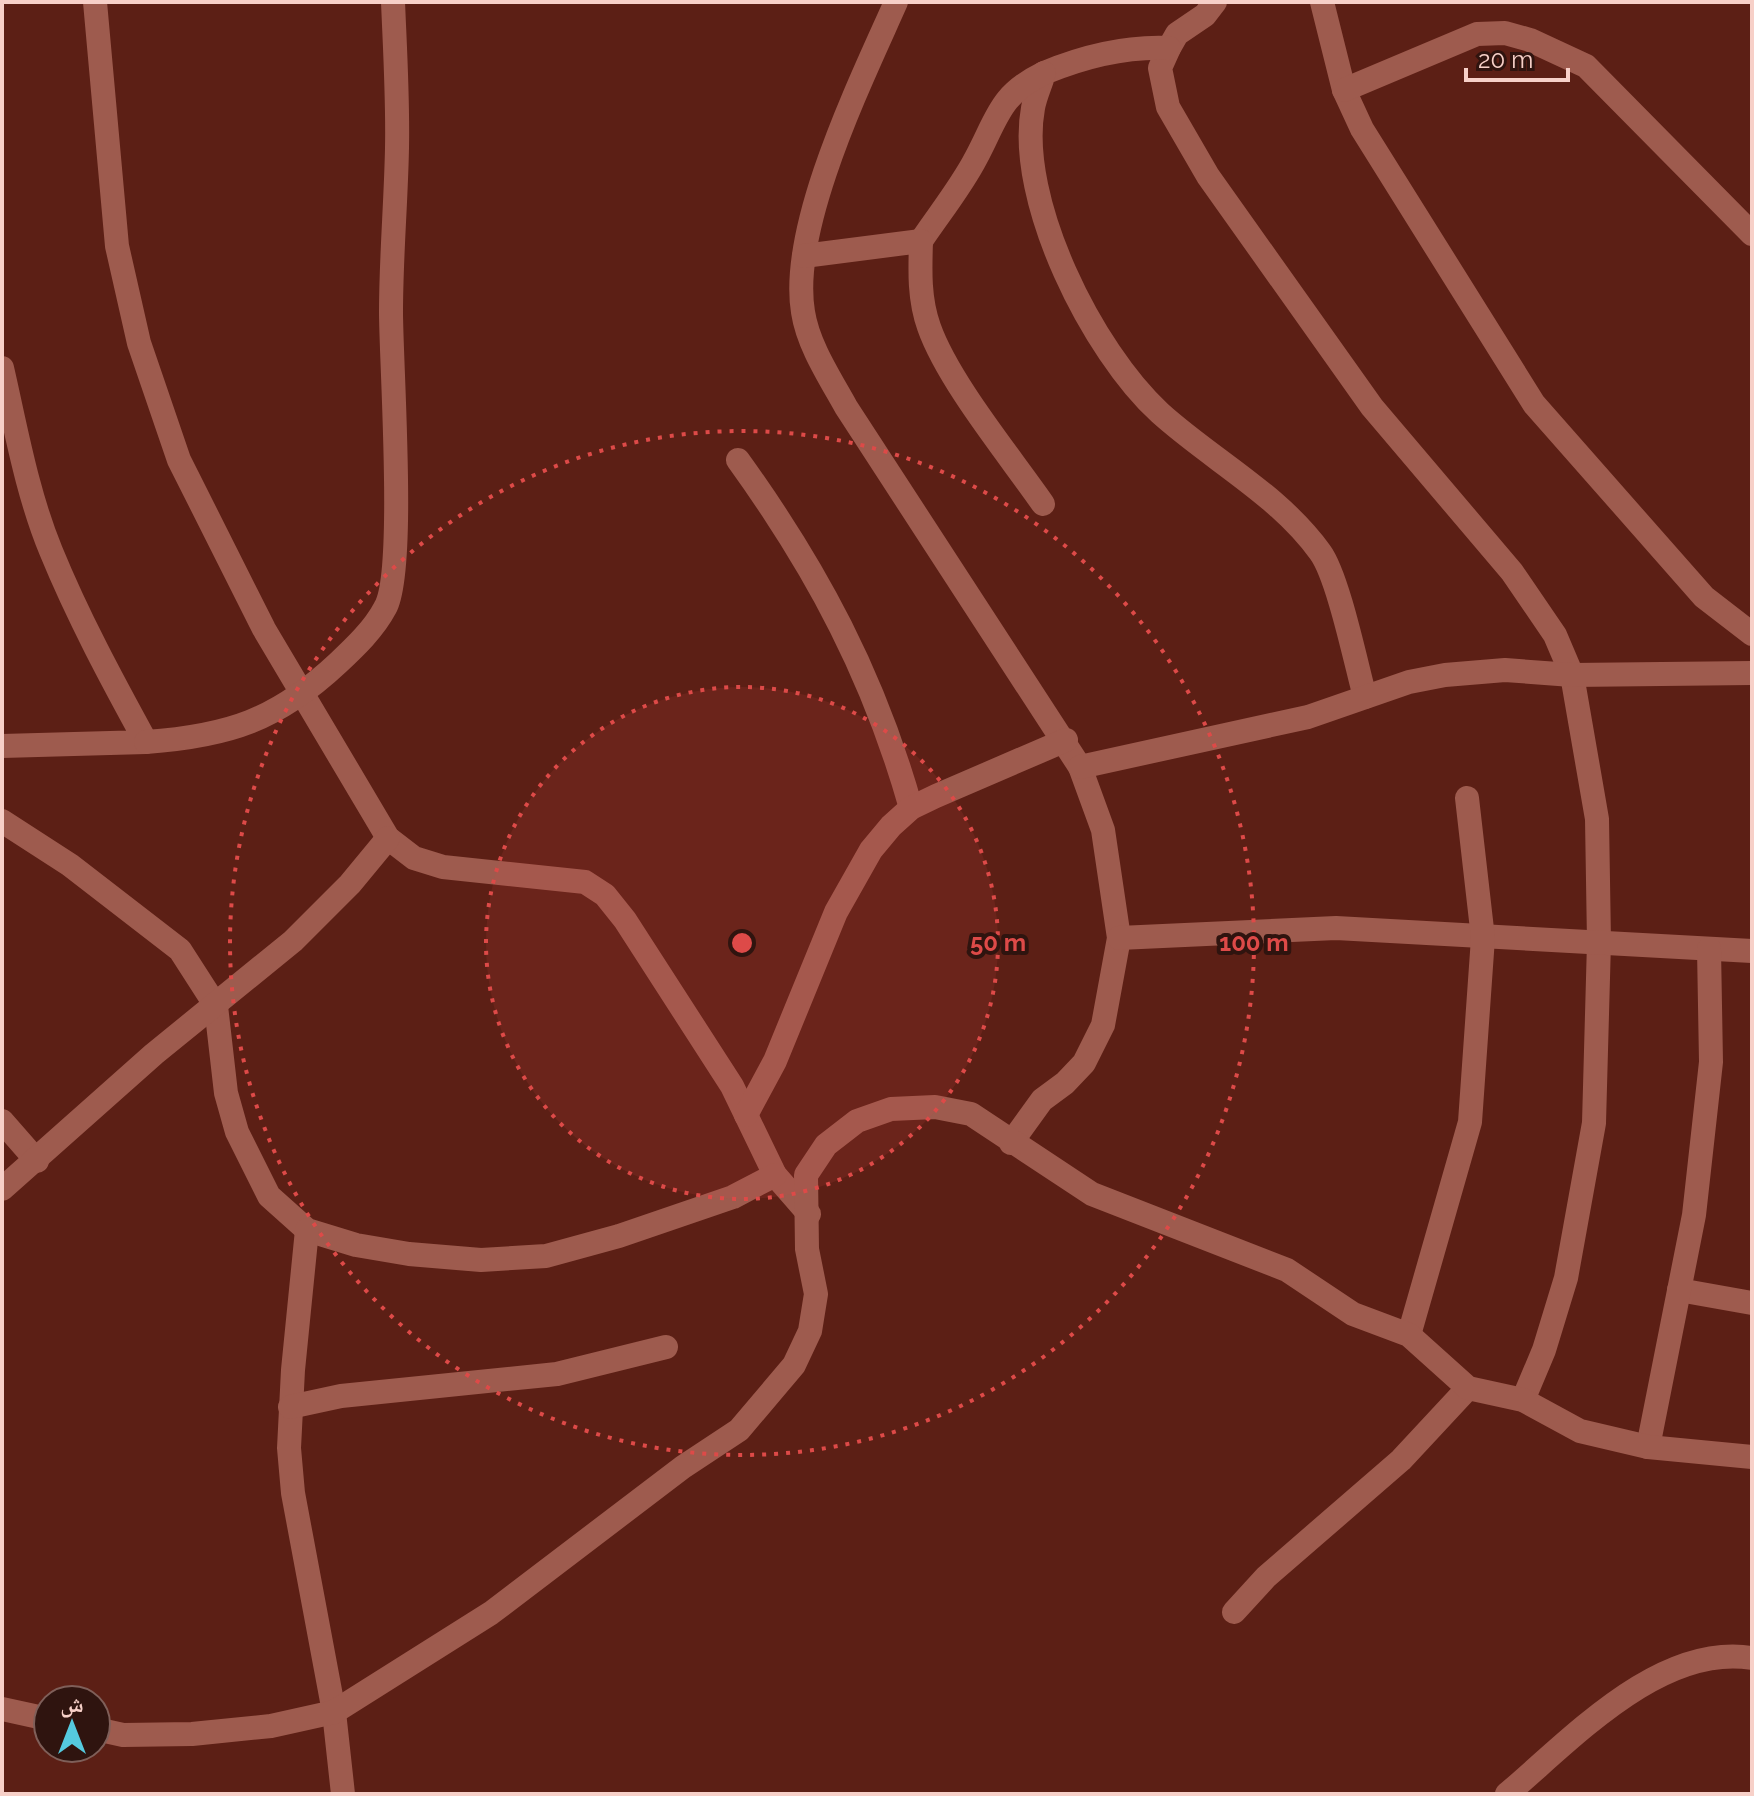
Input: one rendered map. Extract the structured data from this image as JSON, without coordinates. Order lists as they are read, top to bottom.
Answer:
{
  "scale_bar": "20 m",
  "north": "top",
  "rings": ["50 m", "100 m"]
}
